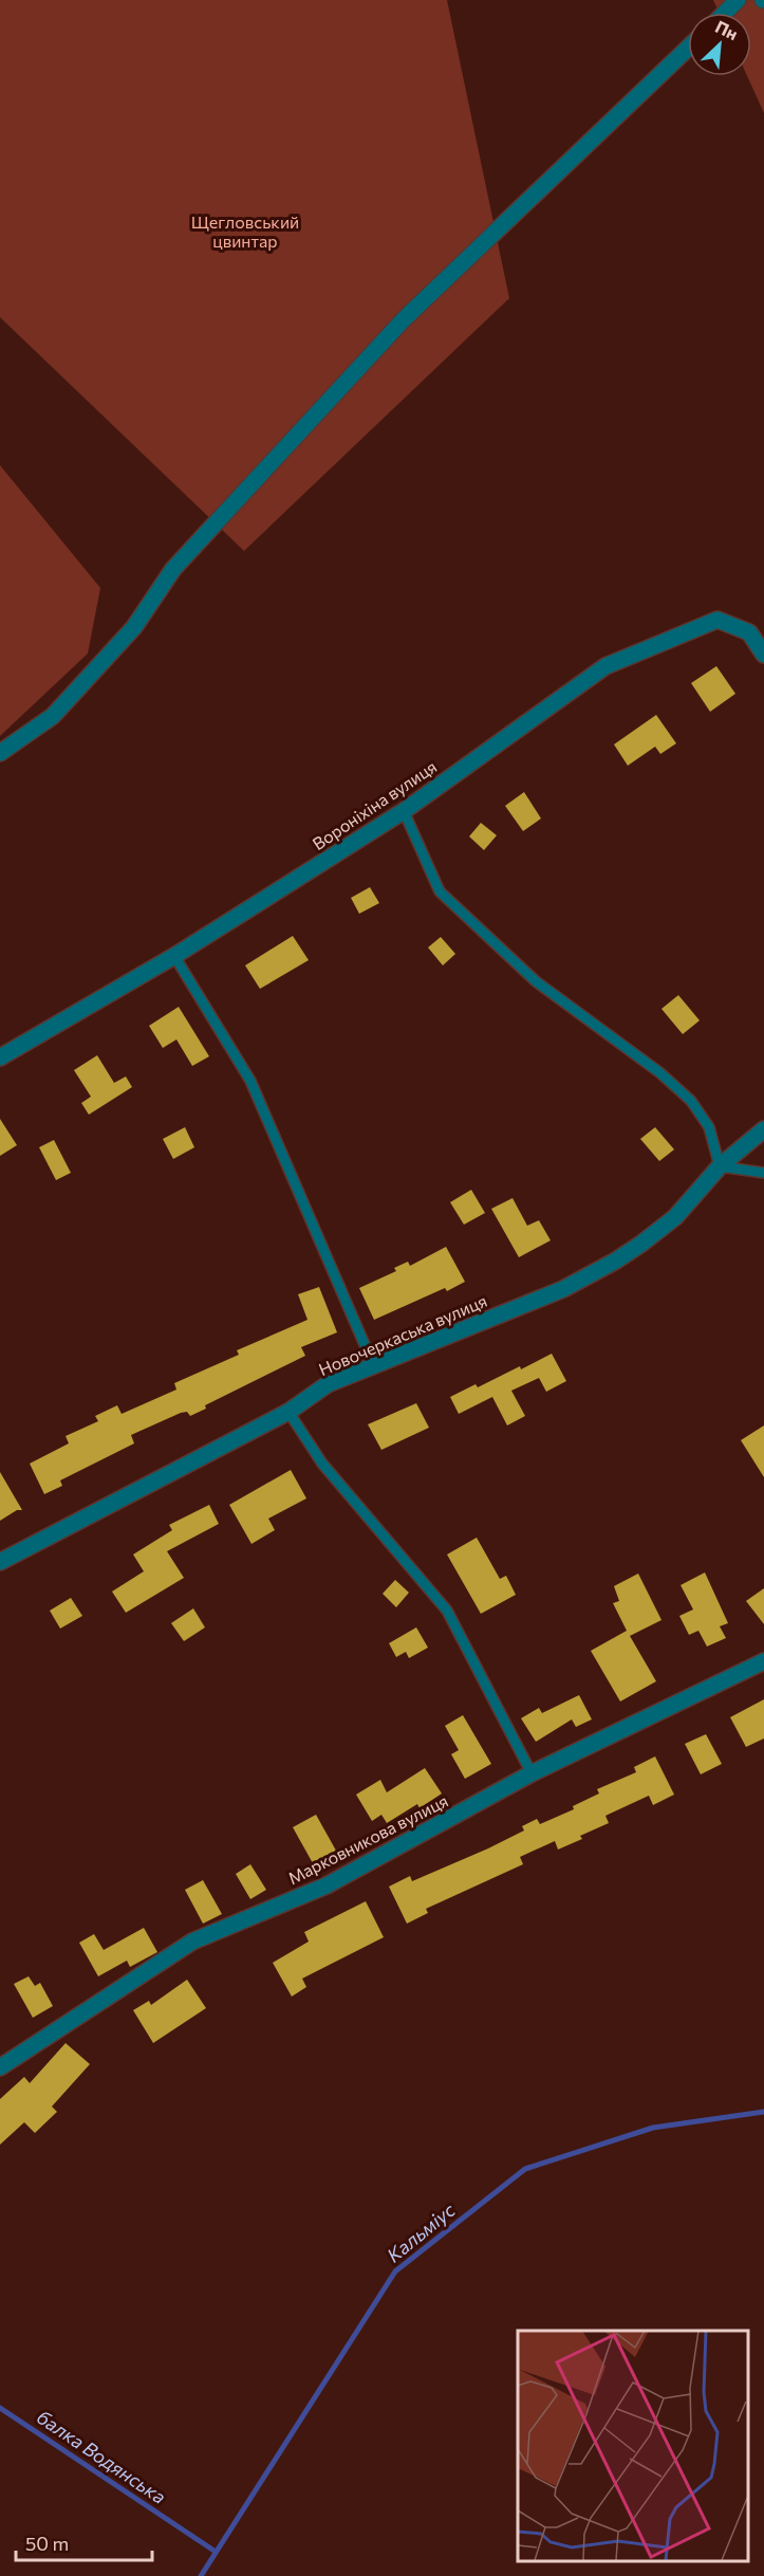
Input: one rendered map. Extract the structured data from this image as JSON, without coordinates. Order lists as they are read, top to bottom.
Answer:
{
  "streets": {
    "street": ["Вороніхіна вулиця", "Новочеркаська вулиця", "Марковникова вулиця"]
  },
  "water": ["Кальміус", "балка Водянська"],
  "parks": ["Щегловський цвинтар"],
  "scale_bar": "50 m",
  "north": "top right"
}
